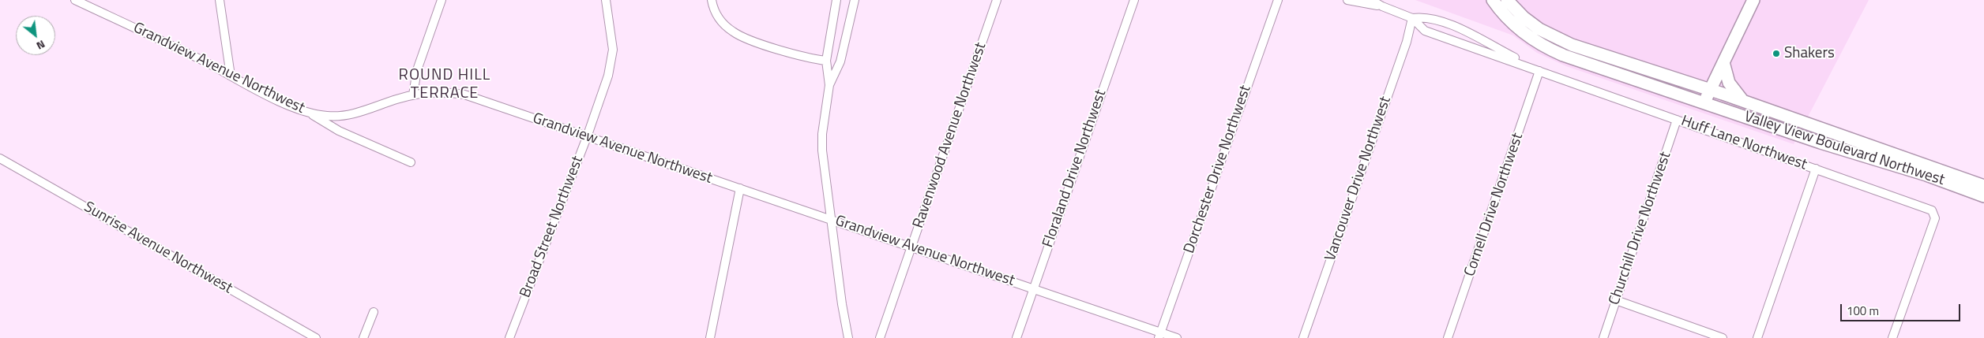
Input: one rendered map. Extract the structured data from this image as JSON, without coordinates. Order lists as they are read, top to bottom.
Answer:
{
  "streets": {
    "main road": ["Valley View Boulevard Northwest"],
    "street": [
      "Grandview Avenue Northwest",
      "Ravenwood Avenue Northwest",
      "Huff Lane Northwest",
      "Floraland Drive Northwest",
      "Dorchester Drive Northwest",
      "Vancouver Drive Northwest",
      "Cornell Drive Northwest",
      "Broad Street Northwest",
      "Churchill Drive Northwest",
      "Sunrise Avenue Northwest"
    ]
  },
  "crossings": [
    ["Grandview Avenue Northwest", "Ravenwood Avenue Northwest"],
    ["Grandview Avenue Northwest", "Floraland Drive Northwest"],
    ["Grandview Avenue Northwest", "Dorchester Drive Northwest"],
    ["Grandview Avenue Northwest", "Broad Street Northwest"],
    ["Huff Lane Northwest", "Vancouver Drive Northwest"],
    ["Huff Lane Northwest", "Cornell Drive Northwest"],
    ["Huff Lane Northwest", "Churchill Drive Northwest"]
  ],
  "districts": ["ROUND HILL TERRACE"],
  "places": ["Shakers"],
  "scale_bar": "100 m",
  "north": "bottom right"
}
